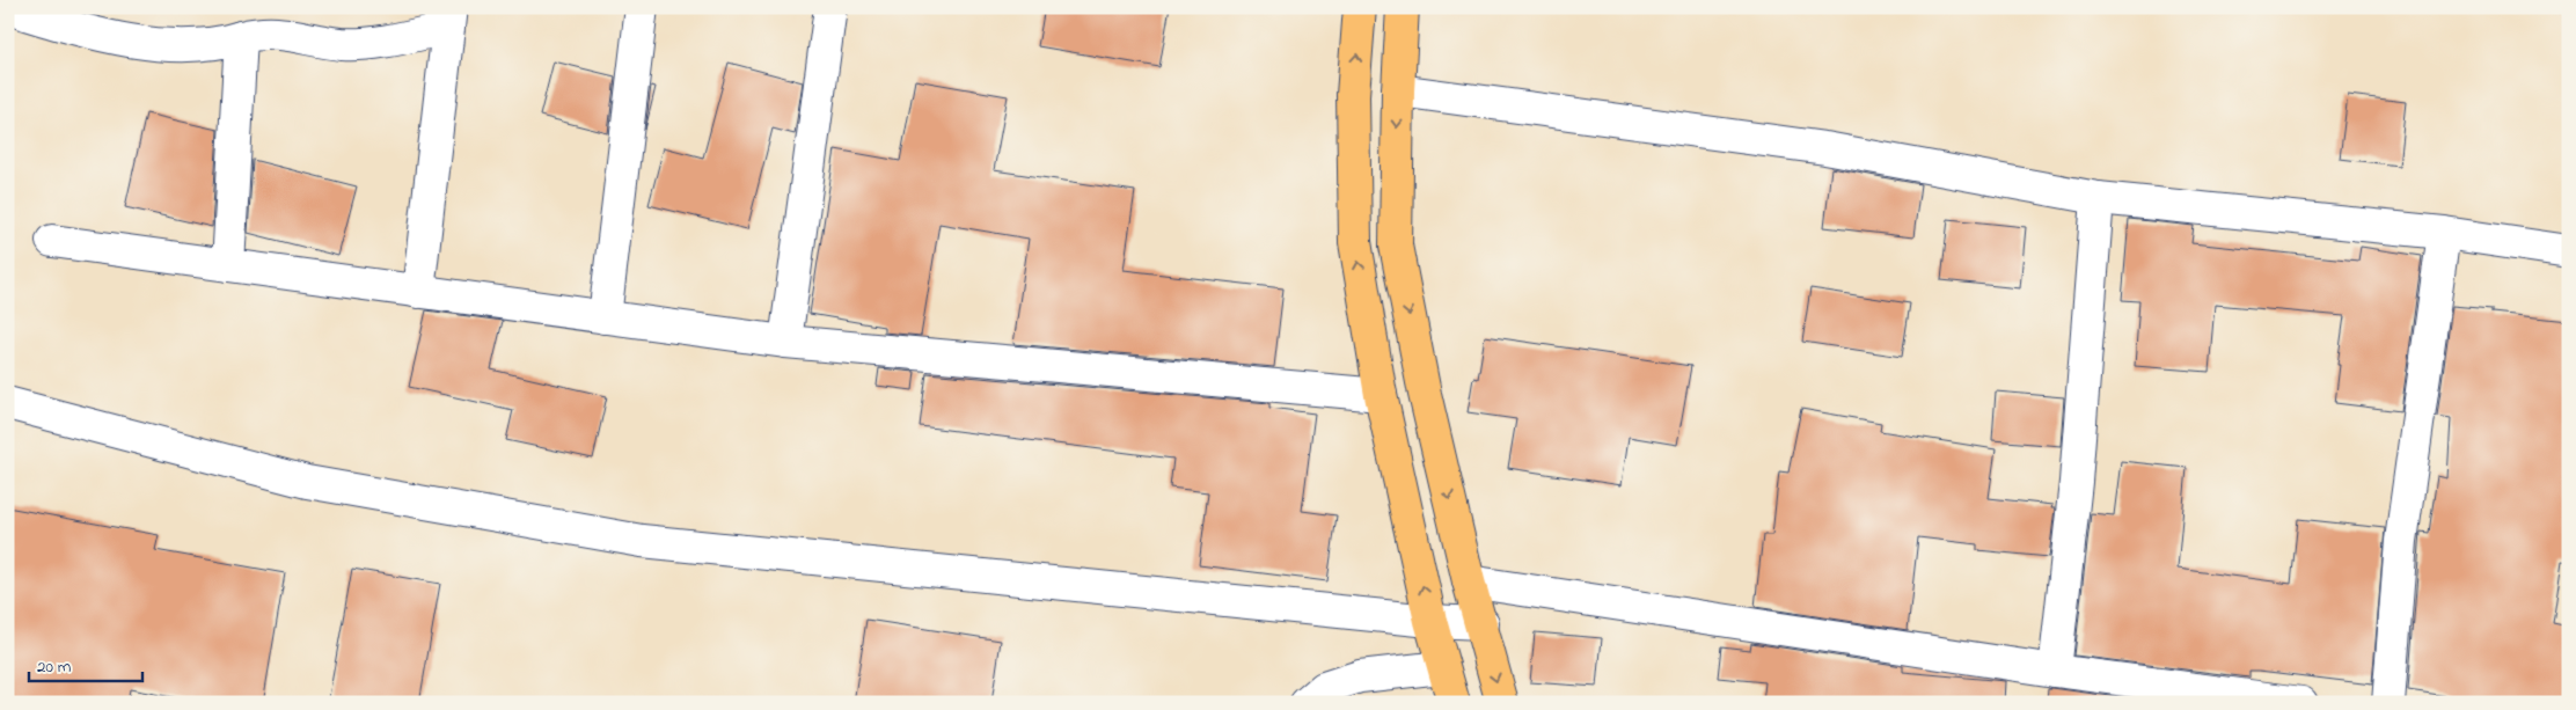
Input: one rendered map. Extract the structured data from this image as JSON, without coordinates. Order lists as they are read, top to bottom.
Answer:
{
  "scale_bar": "20 m"
}
